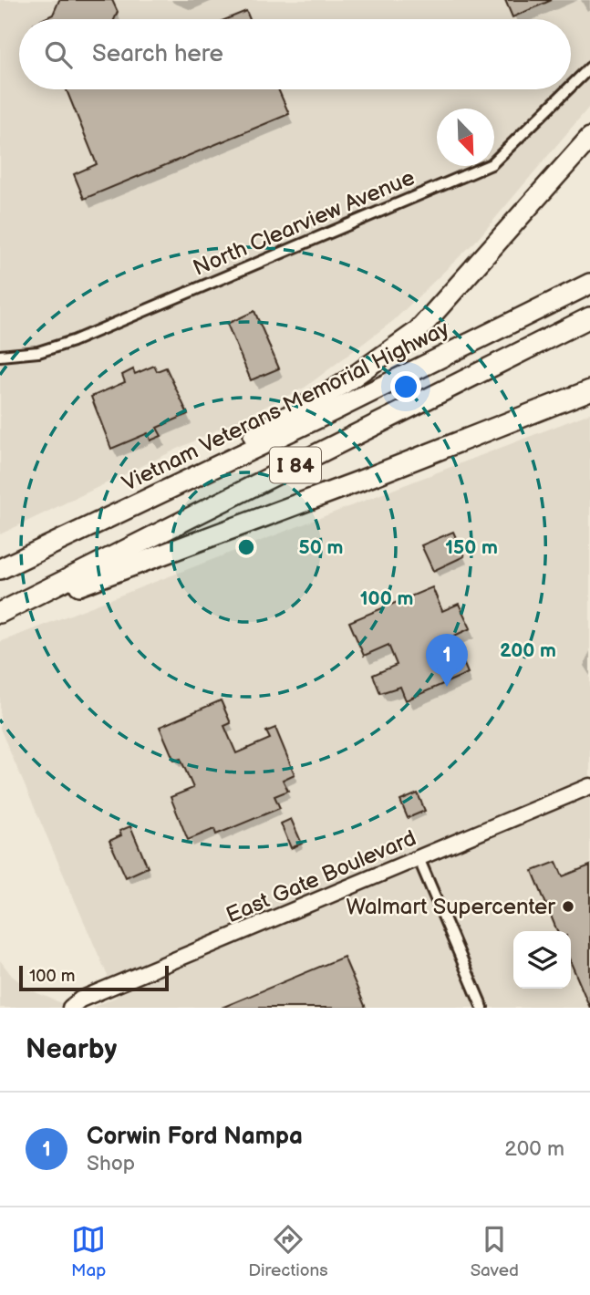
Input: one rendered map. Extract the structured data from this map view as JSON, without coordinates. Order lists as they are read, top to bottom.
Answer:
{
  "streets": {
    "highway": ["Vietnam Veterans Memorial Highway", "I 84"],
    "street": ["North Clearview Avenue", "East Gate Boulevard"]
  },
  "places": ["Walmart Supercenter"],
  "scale_bar": "100 m",
  "north": "bottom right",
  "page": {
    "search": "Search here",
    "pins": "1",
    "scale": "100 m",
    "heading": "Nearby",
    "list": [
      {
        "mark": "1",
        "name": "Corwin Ford Nampa",
        "note": "Shop",
        "value": "200 m"
      }
    ],
    "nav": ["Map", "Directions", "Saved"]
  },
  "rings": [
    "50 m",
    "150 m",
    "100 m",
    "200 m"
  ]
}
